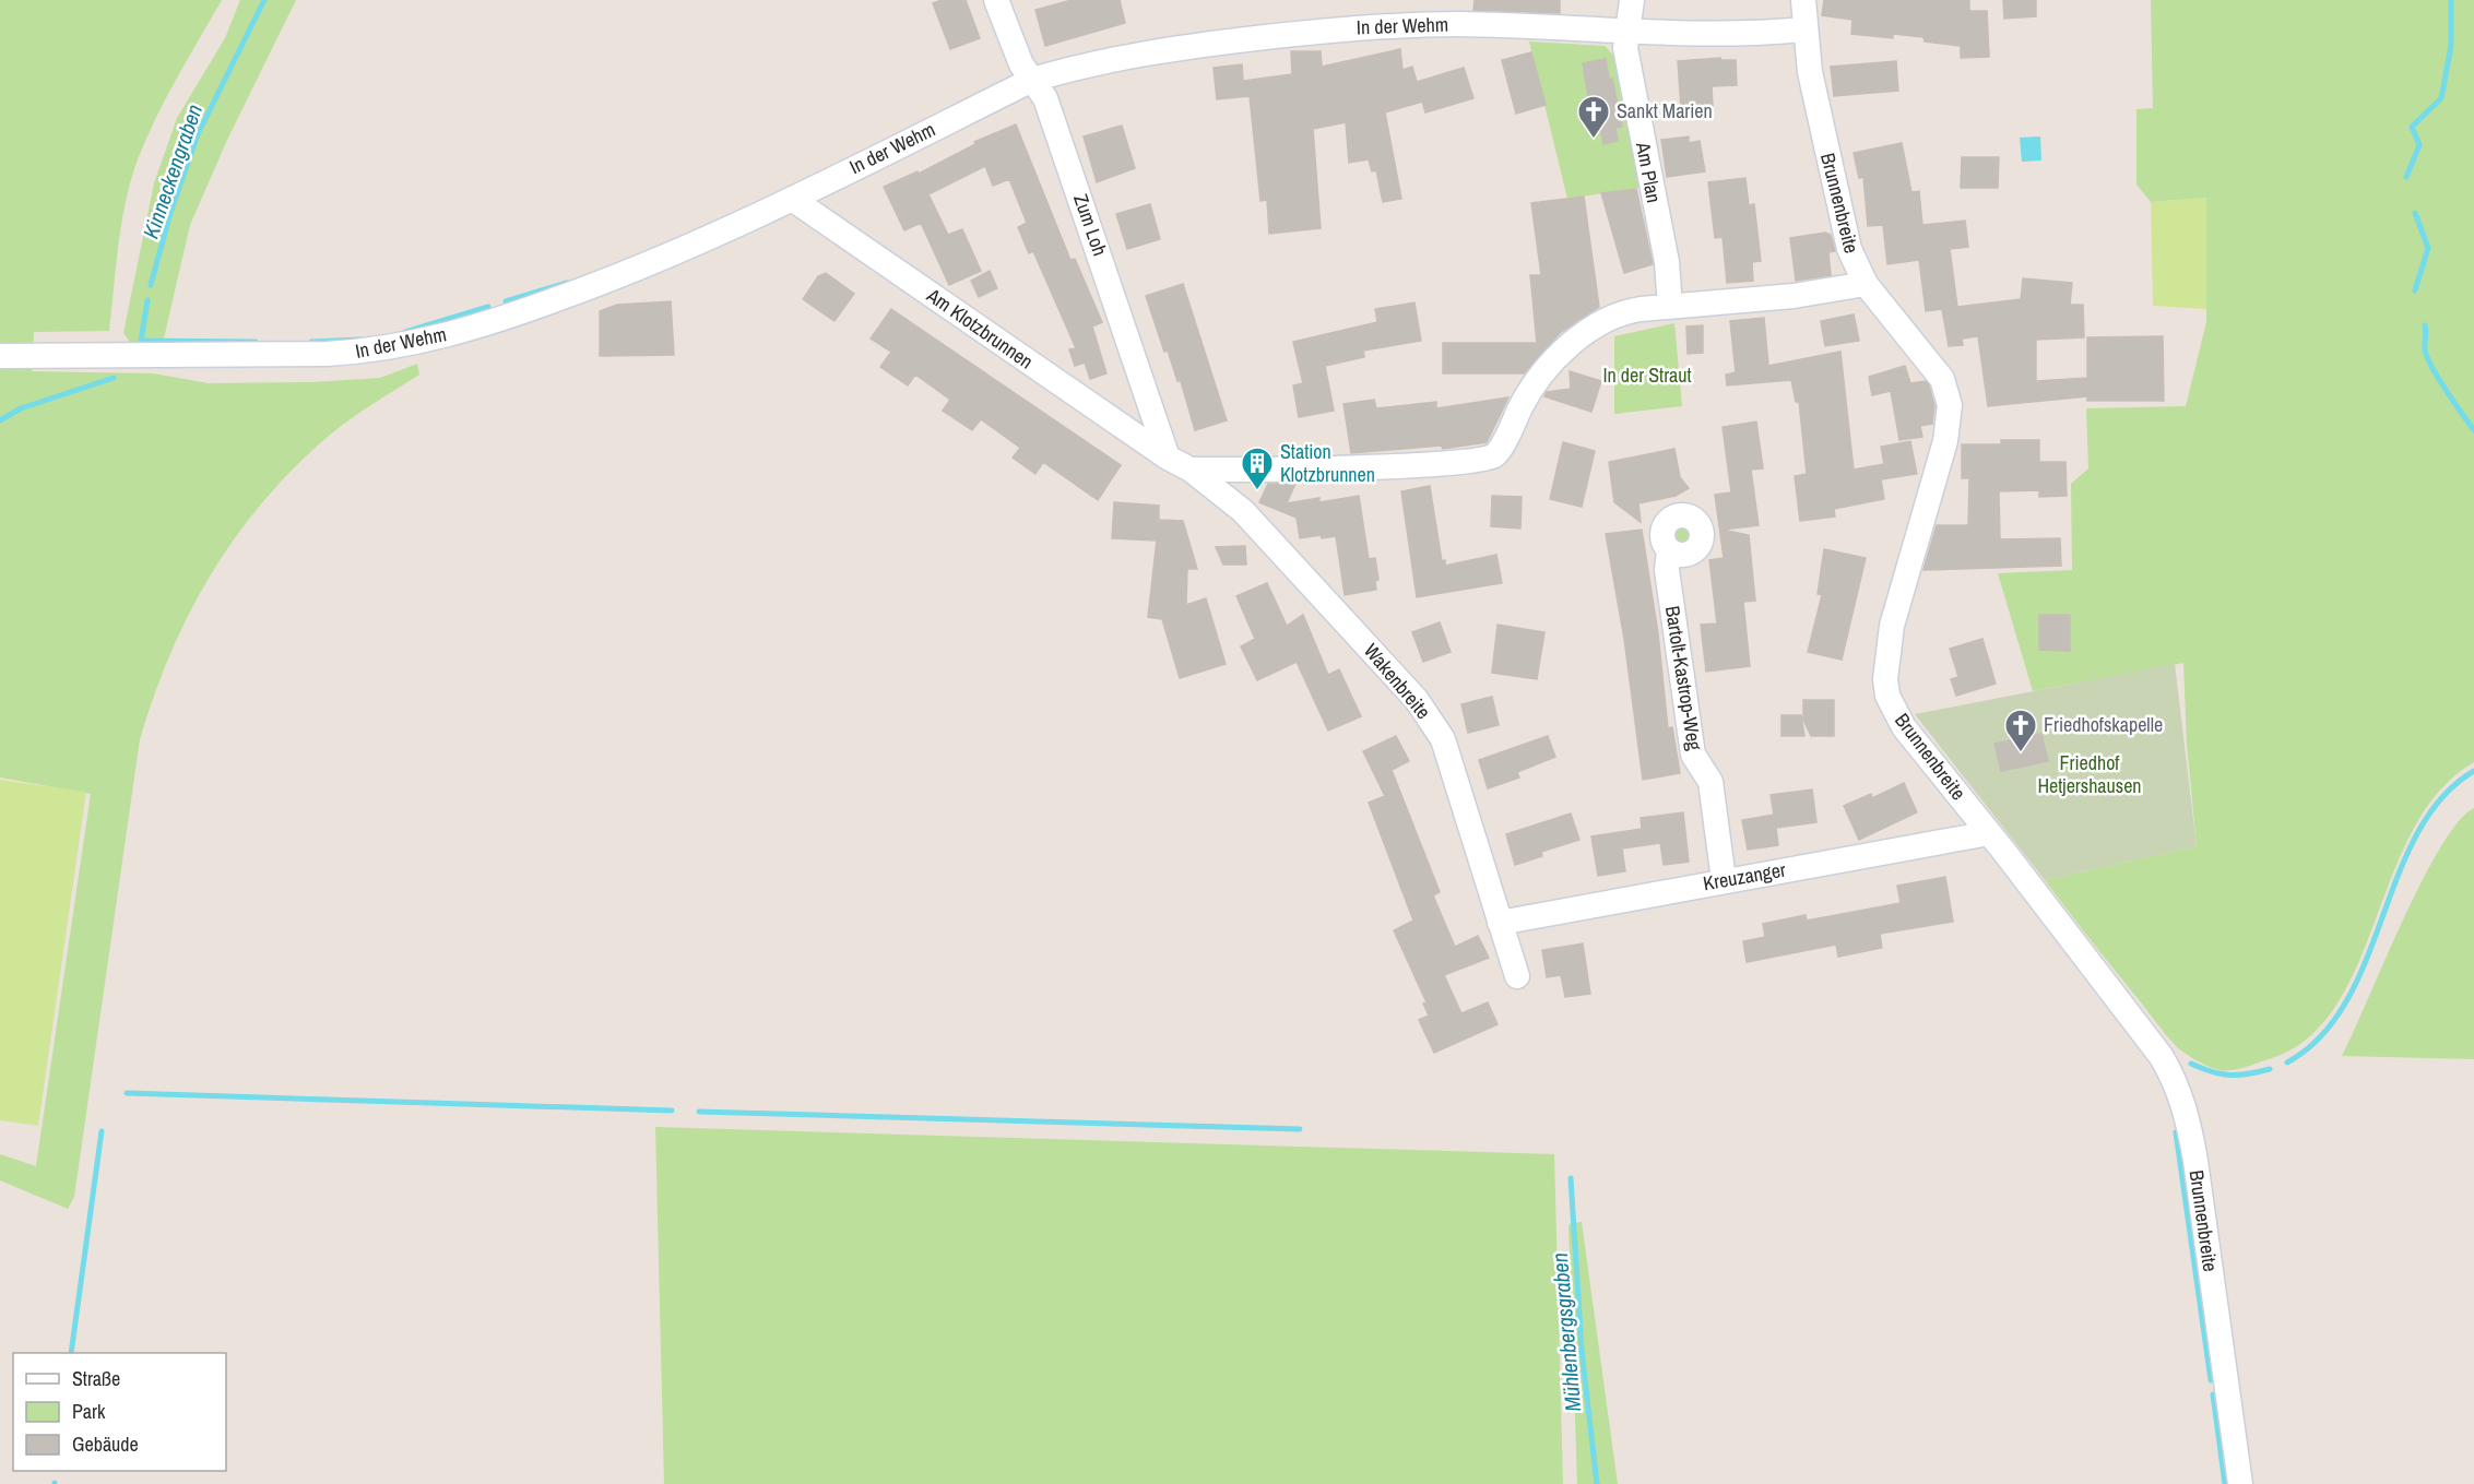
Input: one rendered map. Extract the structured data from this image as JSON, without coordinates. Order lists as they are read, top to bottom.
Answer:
{
  "streets": {
    "street": [
      "In der Wehm",
      "Am Plan",
      "Brunnenbreite",
      "Zum Loh",
      "Am Klotzbrunnen",
      "Bartolt-Kastrop-Weg",
      "Wakenbreite",
      "Kreuzanger"
    ]
  },
  "crossings": [
    ["In der Wehm", "Am Plan"],
    ["In der Wehm", "Brunnenbreite"],
    ["In der Wehm", "Zum Loh"],
    ["In der Wehm", "Am Klotzbrunnen"],
    ["Brunnenbreite", "Kreuzanger"],
    ["Zum Loh", "Am Klotzbrunnen"],
    ["Zum Loh", "Wakenbreite"],
    ["Am Klotzbrunnen", "Wakenbreite"],
    ["Bartolt-Kastrop-Weg", "Kreuzanger"],
    ["Wakenbreite", "Kreuzanger"]
  ],
  "water": ["Kinneckengraben", "Mühlenbergsgraben"],
  "parks": ["In der Straut", "Friedhof Hetjershausen"],
  "places": {
    "church": ["Sankt Marien", "Friedhofskapelle"],
    "building": ["Station Klotzbrunnen"]
  },
  "legend": ["Straße", "Park", "Gebäude"]
}
